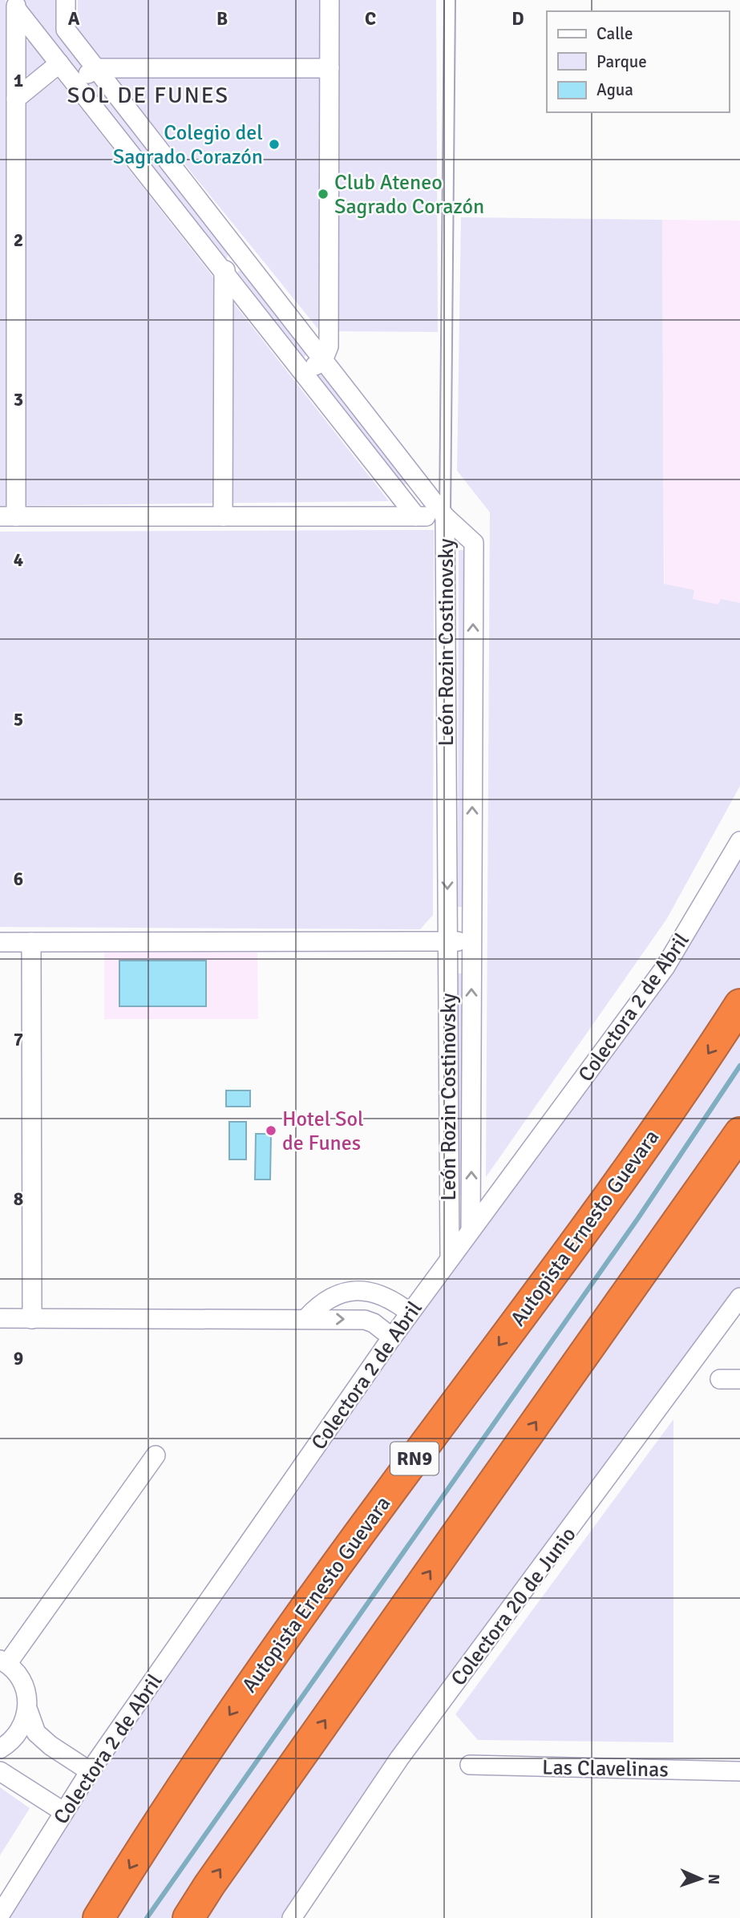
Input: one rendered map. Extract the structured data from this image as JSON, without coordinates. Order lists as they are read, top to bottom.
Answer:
{
  "streets": {
    "highway": ["Autopista Ernesto Guevara", "RN9"],
    "street": [
      "León Rozin Costinovsky",
      "Colectora 2 de Abril",
      "Colectora 20 de Junio",
      "Las Clavelinas"
    ]
  },
  "crossings": [
    ["León Rozin Costinovsky", "Colectora 2 de Abril"]
  ],
  "districts": ["SOL DE FUNES"],
  "places": ["Colegio del Sagrado Corazón", "Club Ateneo Sagrado Corazón", "Hotel Sol de Funes"],
  "legend": ["Calle", "Parque", "Agua"],
  "north": "right",
  "grid": {
    "columns": [
      "A",
      "B",
      "C",
      "D"
    ],
    "rows": [
      "1",
      "2",
      "3",
      "4",
      "5",
      "6",
      "7",
      "8",
      "9"
    ]
  }
}
